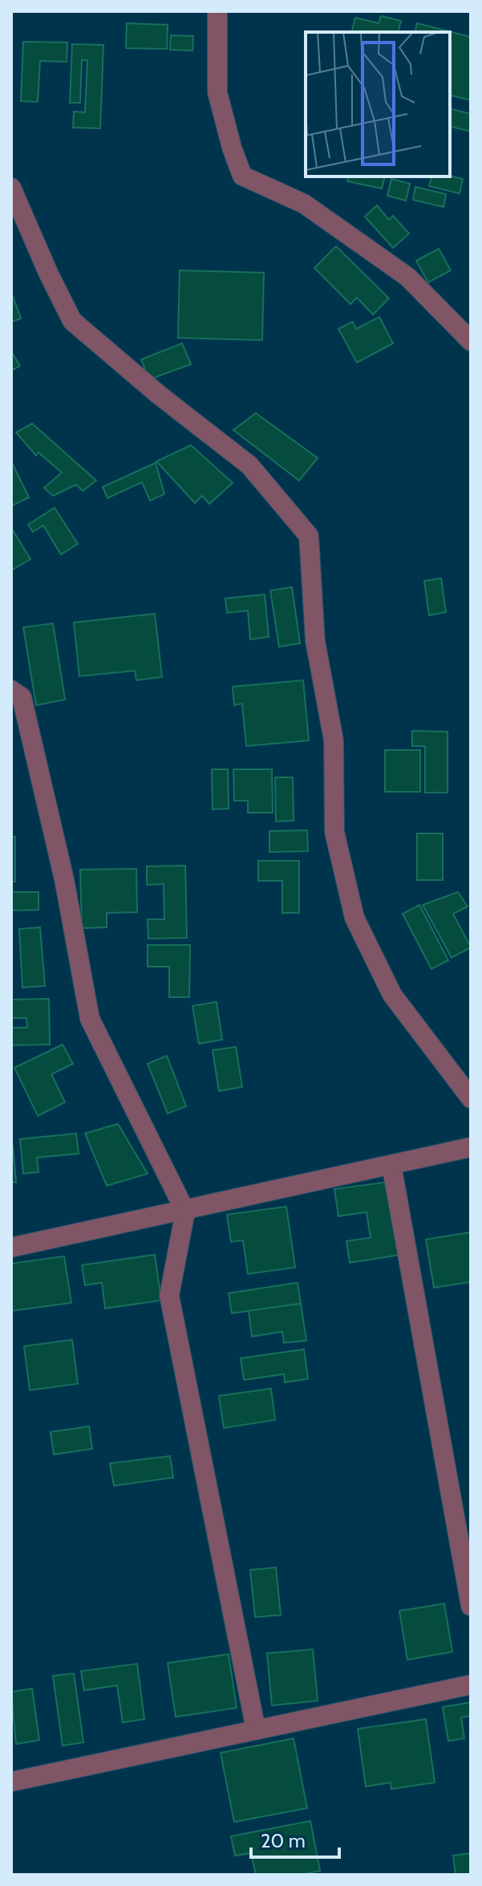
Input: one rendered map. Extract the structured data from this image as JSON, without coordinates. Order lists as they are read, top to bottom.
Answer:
{
  "scale_bar": "20 m"
}
